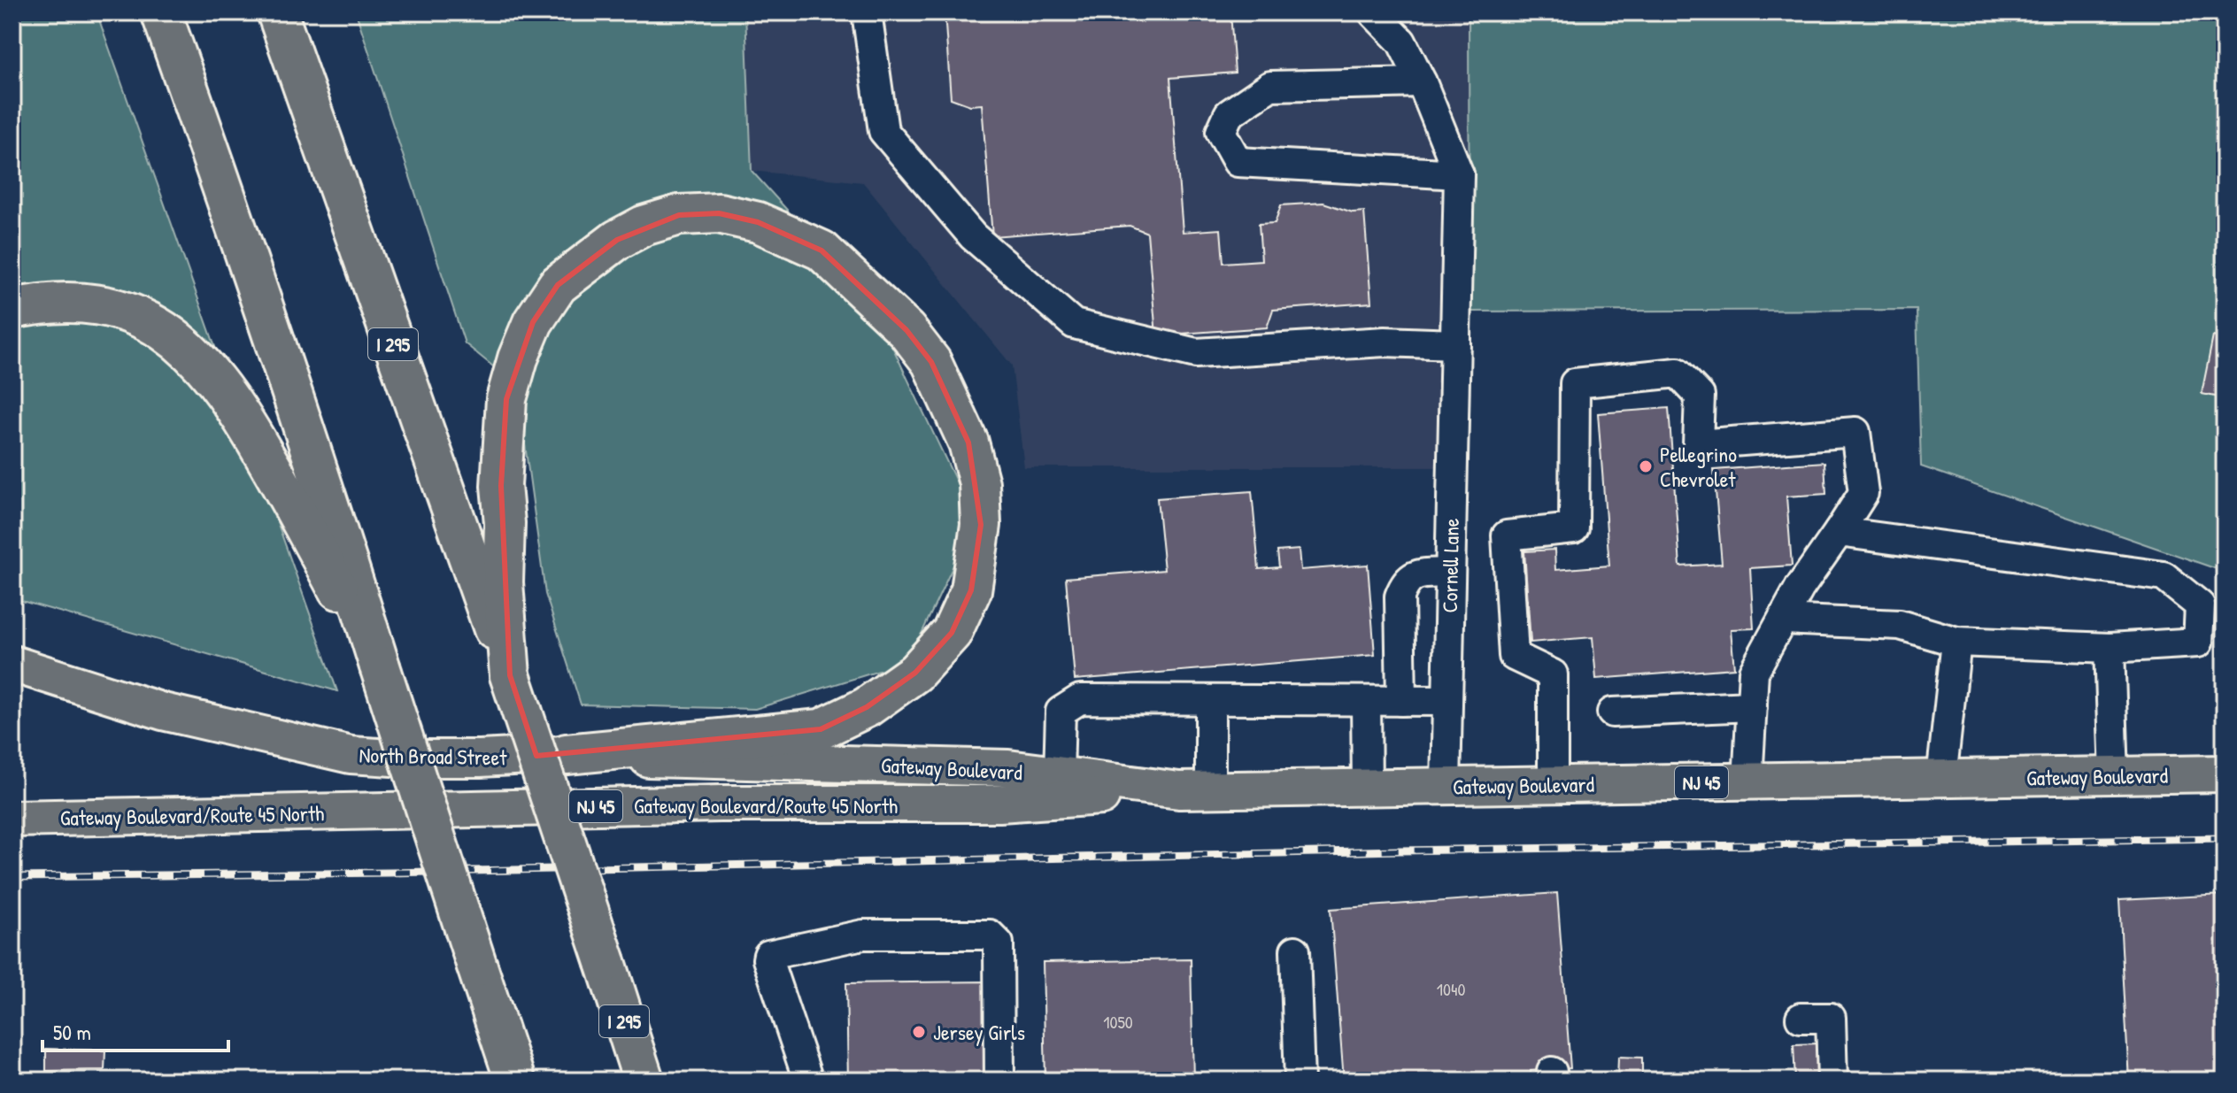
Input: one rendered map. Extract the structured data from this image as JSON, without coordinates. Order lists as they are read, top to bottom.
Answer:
{
  "streets": {
    "highway": ["I 295"],
    "main road": [
      "North Broad Street",
      "Gateway Boulevard",
      "NJ 45",
      "Gateway Boulevard/Route 45 North"
    ],
    "street": ["Cornell Lane"]
  },
  "crossings": [
    ["Cornell Lane", "Gateway Boulevard"],
    ["North Broad Street", "Gateway Boulevard"],
    ["Gateway Boulevard", "Gateway Boulevard/Route 45 North"]
  ],
  "places": ["Pellegrino Chevrolet", "Jersey Girls"],
  "house_numbers": ["1040", "1050"],
  "scale_bar": "50 m"
}
